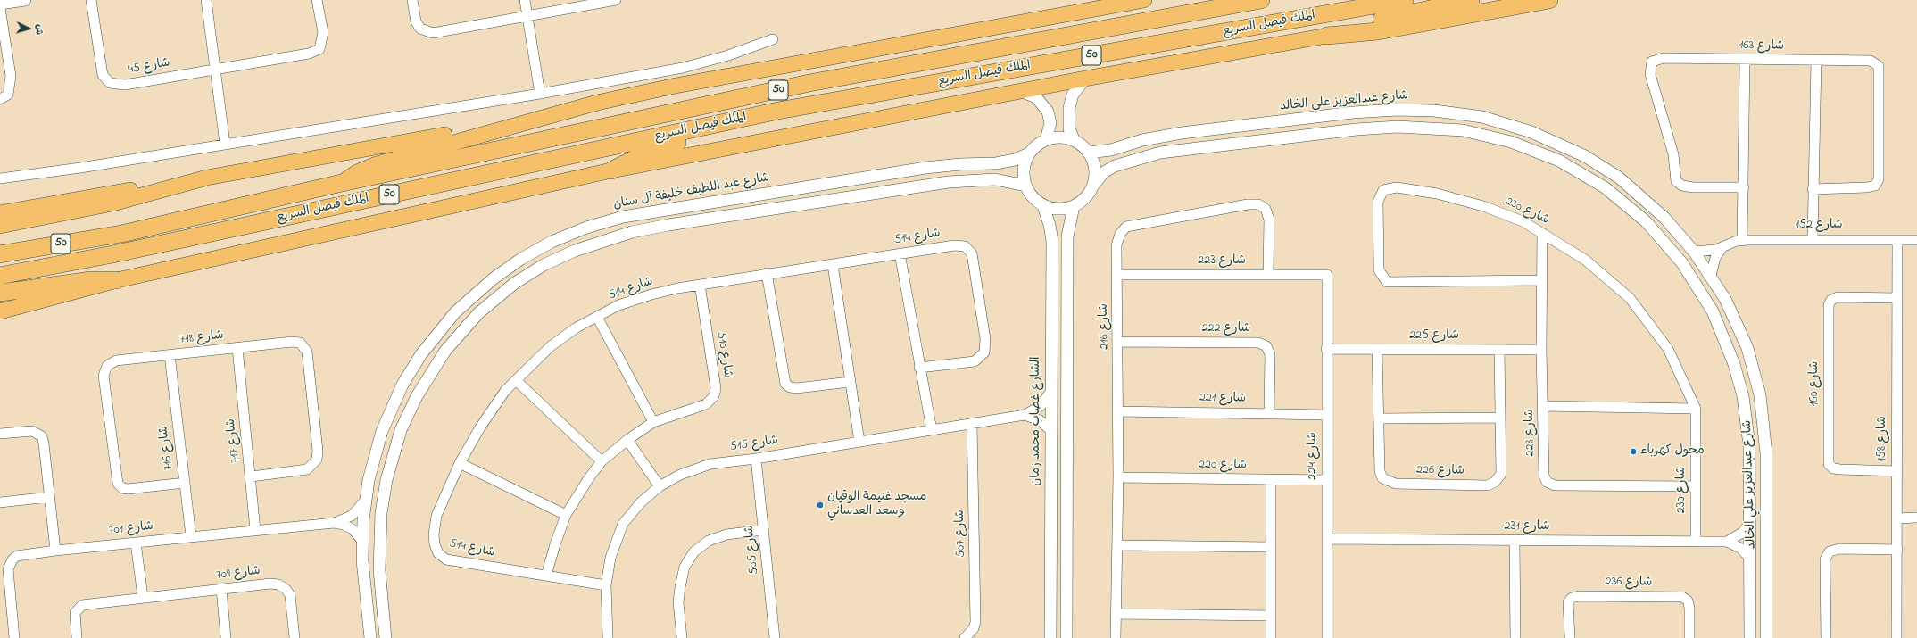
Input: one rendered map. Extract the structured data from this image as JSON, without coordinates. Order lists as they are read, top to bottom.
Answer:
{
  "streets": {
    "highway": ["الملك فيصل السريع", "50"],
    "street": [
      "شارع 163",
      "شارع 45",
      "شارع عبدالعزيز علي الخالد",
      "شارع عبد اللطيف خليفة آل سنان",
      "شارع 230",
      "شارع 152",
      "شارع 514",
      "شارع 223",
      "شارع 216",
      "شارع 222",
      "شارع 225",
      "شارع 718",
      "شارع 510",
      "شارع 160",
      "شارع 221",
      "الشارع غصاب محمد زمان",
      "شارع 228",
      "شارع 158",
      "شارع 717",
      "شارع 515",
      "شارع 716",
      "شارع 224",
      "شارع 220",
      "شارع 226",
      "شارع 231",
      "شارع 701",
      "شارع 507",
      "شارع 505",
      "شارع 709",
      "شارع 236"
    ]
  },
  "crossings": [
    ["شارع عبدالعزيز علي الخالد", "شارع عبد اللطيف خليفة آل سنان"],
    ["شارع عبدالعزيز علي الخالد", "شارع 152"],
    ["شارع عبدالعزيز علي الخالد", "الشارع غصاب محمد زمان"],
    ["شارع عبدالعزيز علي الخالد", "شارع 231"],
    ["شارع عبد اللطيف خليفة آل سنان", "الشارع غصاب محمد زمان"],
    ["شارع عبد اللطيف خليفة آل سنان", "شارع 701"],
    ["شارع 230", "شارع 228"],
    ["شارع 230", "شارع 231"],
    ["شارع 152", "شارع 158"],
    ["شارع 514", "شارع 510"],
    ["شارع 514", "شارع 515"],
    ["شارع 223", "شارع 216"],
    ["شارع 223", "شارع 224"],
    ["شارع 216", "شارع 222"],
    ["شارع 216", "شارع 221"],
    ["شارع 216", "شارع 220"],
    ["شارع 222", "شارع 221"],
    ["شارع 225", "شارع 228"],
    ["شارع 225", "شارع 224"],
    ["شارع 225", "شارع 226"],
    ["شارع 718", "شارع 717"],
    ["شارع 718", "شارع 716"],
    ["شارع 160", "شارع 158"],
    ["شارع 221", "شارع 224"],
    ["الشارع غصاب محمد زمان", "شارع 515"],
    ["شارع 717", "شارع 701"],
    ["شارع 515", "شارع 507"],
    ["شارع 515", "شارع 505"],
    ["شارع 716", "شارع 701"],
    ["شارع 224", "شارع 220"],
    ["شارع 224", "شارع 231"]
  ],
  "places": ["محول كهرباء", "مسجد غنيمة الوقيان وسعد العدساني"],
  "north": "right"
}
